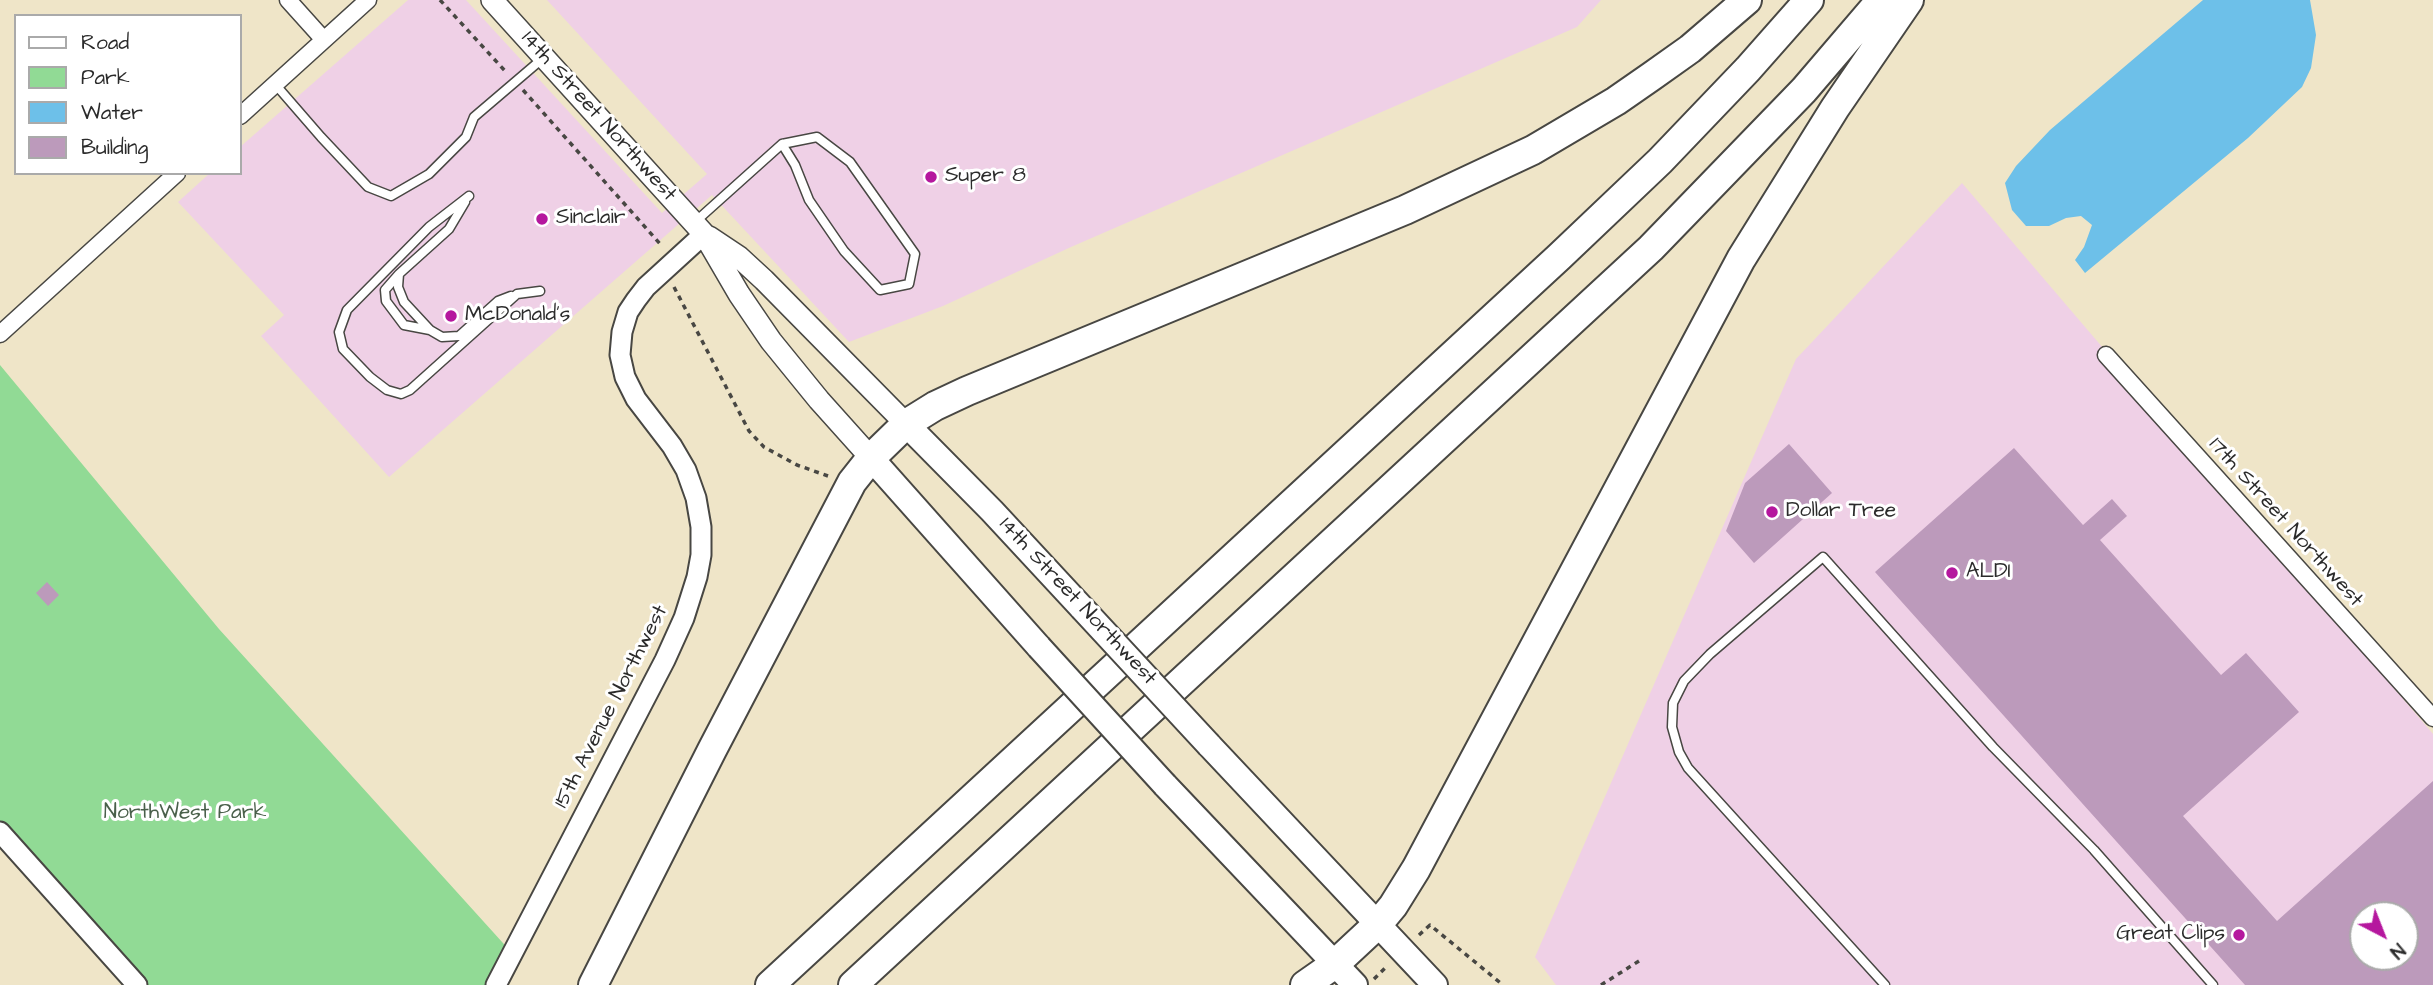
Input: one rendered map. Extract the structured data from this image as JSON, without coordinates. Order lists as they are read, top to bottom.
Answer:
{
  "streets": {
    "main road": ["14th Street Northwest"],
    "street": ["17th Street Northwest", "15th Avenue Northwest"]
  },
  "crossings": [
    ["14th Street Northwest", "15th Avenue Northwest"]
  ],
  "parks": ["NorthWest Park"],
  "places": [
    "Super 8",
    "Sinclair",
    "McDonald's",
    "Dollar Tree",
    "ALDI",
    "Great Clips"
  ],
  "legend": [
    "Road",
    "Park",
    "Water",
    "Building"
  ],
  "north": "bottom right"
}
